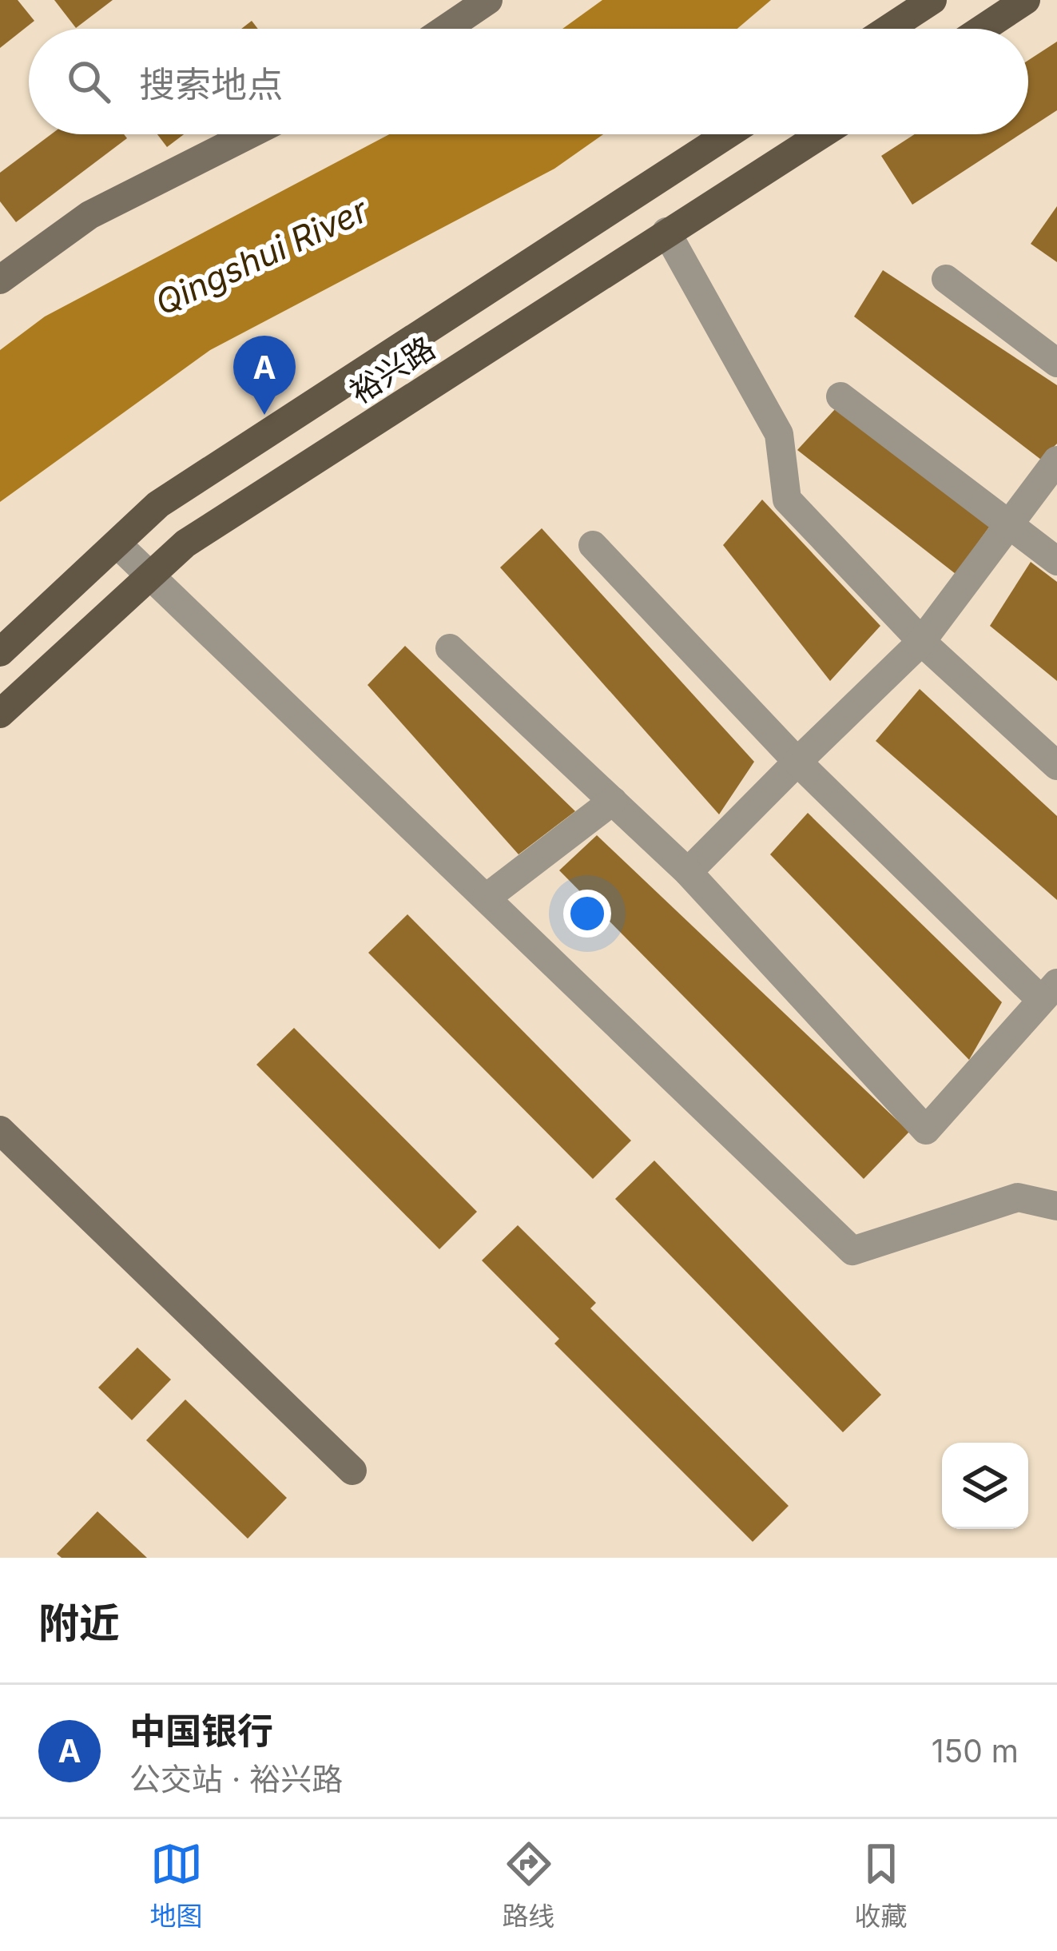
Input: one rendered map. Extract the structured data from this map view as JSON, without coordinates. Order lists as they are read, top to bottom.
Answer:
{
  "streets": {
    "main road": ["裕兴路"]
  },
  "water": ["Qingshui River"],
  "page": {
    "search": "搜索地点",
    "pins": "A",
    "heading": "附近",
    "list": [
      {
        "mark": "A",
        "name": "中国银行",
        "note": "公交站 · 裕兴路",
        "value": "150 m"
      }
    ],
    "nav": ["地图", "路线", "收藏"]
  }
}
